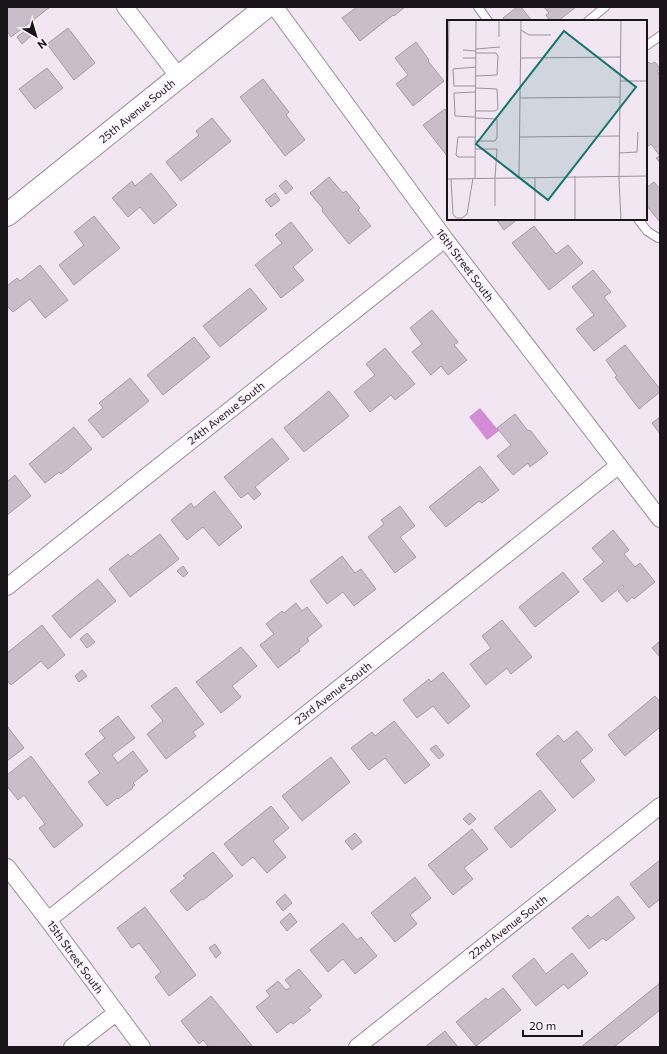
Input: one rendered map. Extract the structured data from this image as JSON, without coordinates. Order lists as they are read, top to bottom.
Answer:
{
  "streets": {
    "street": [
      "25th Avenue South",
      "16th Street South",
      "24th Avenue South",
      "23rd Avenue South",
      "22nd Avenue South",
      "15th Street South"
    ]
  },
  "crossings": [
    ["16th Street South", "24th Avenue South"],
    ["16th Street South", "23rd Avenue South"],
    ["23rd Avenue South", "15th Street South"]
  ],
  "scale_bar": "20 m",
  "north": "bottom right"
}
